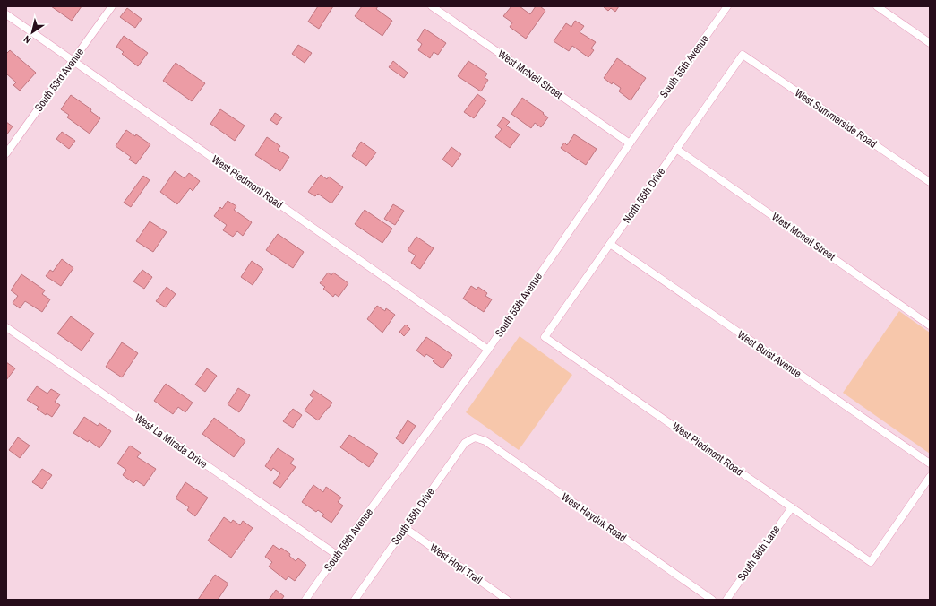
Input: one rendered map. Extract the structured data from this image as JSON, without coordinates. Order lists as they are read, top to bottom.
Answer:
{
  "streets": {
    "street": [
      "South 55th Avenue",
      "West McNeil Street",
      "South 53rd Avenue",
      "West Summerside Road",
      "West Piedmont Road",
      "North 55th Drive",
      "West Mcneil Street",
      "West Buist Avenue",
      "West La Mirada Drive",
      "South 55th Drive",
      "West Hayduk Road",
      "South 56th Lane",
      "West Hopi Trail"
    ]
  },
  "crossings": [
    ["South 55th Avenue", "West McNeil Street"],
    ["South 55th Avenue", "West Piedmont Road"],
    ["South 55th Avenue", "West La Mirada Drive"],
    ["South 53rd Avenue", "West Piedmont Road"],
    ["West Summerside Road", "North 55th Drive"],
    ["West Piedmont Road", "North 55th Drive"],
    ["West Piedmont Road", "South 56th Lane"],
    ["North 55th Drive", "West Mcneil Street"],
    ["North 55th Drive", "West Buist Avenue"],
    ["South 55th Drive", "West Hayduk Road"],
    ["South 55th Drive", "West Hopi Trail"]
  ],
  "north": "bottom left"
}
